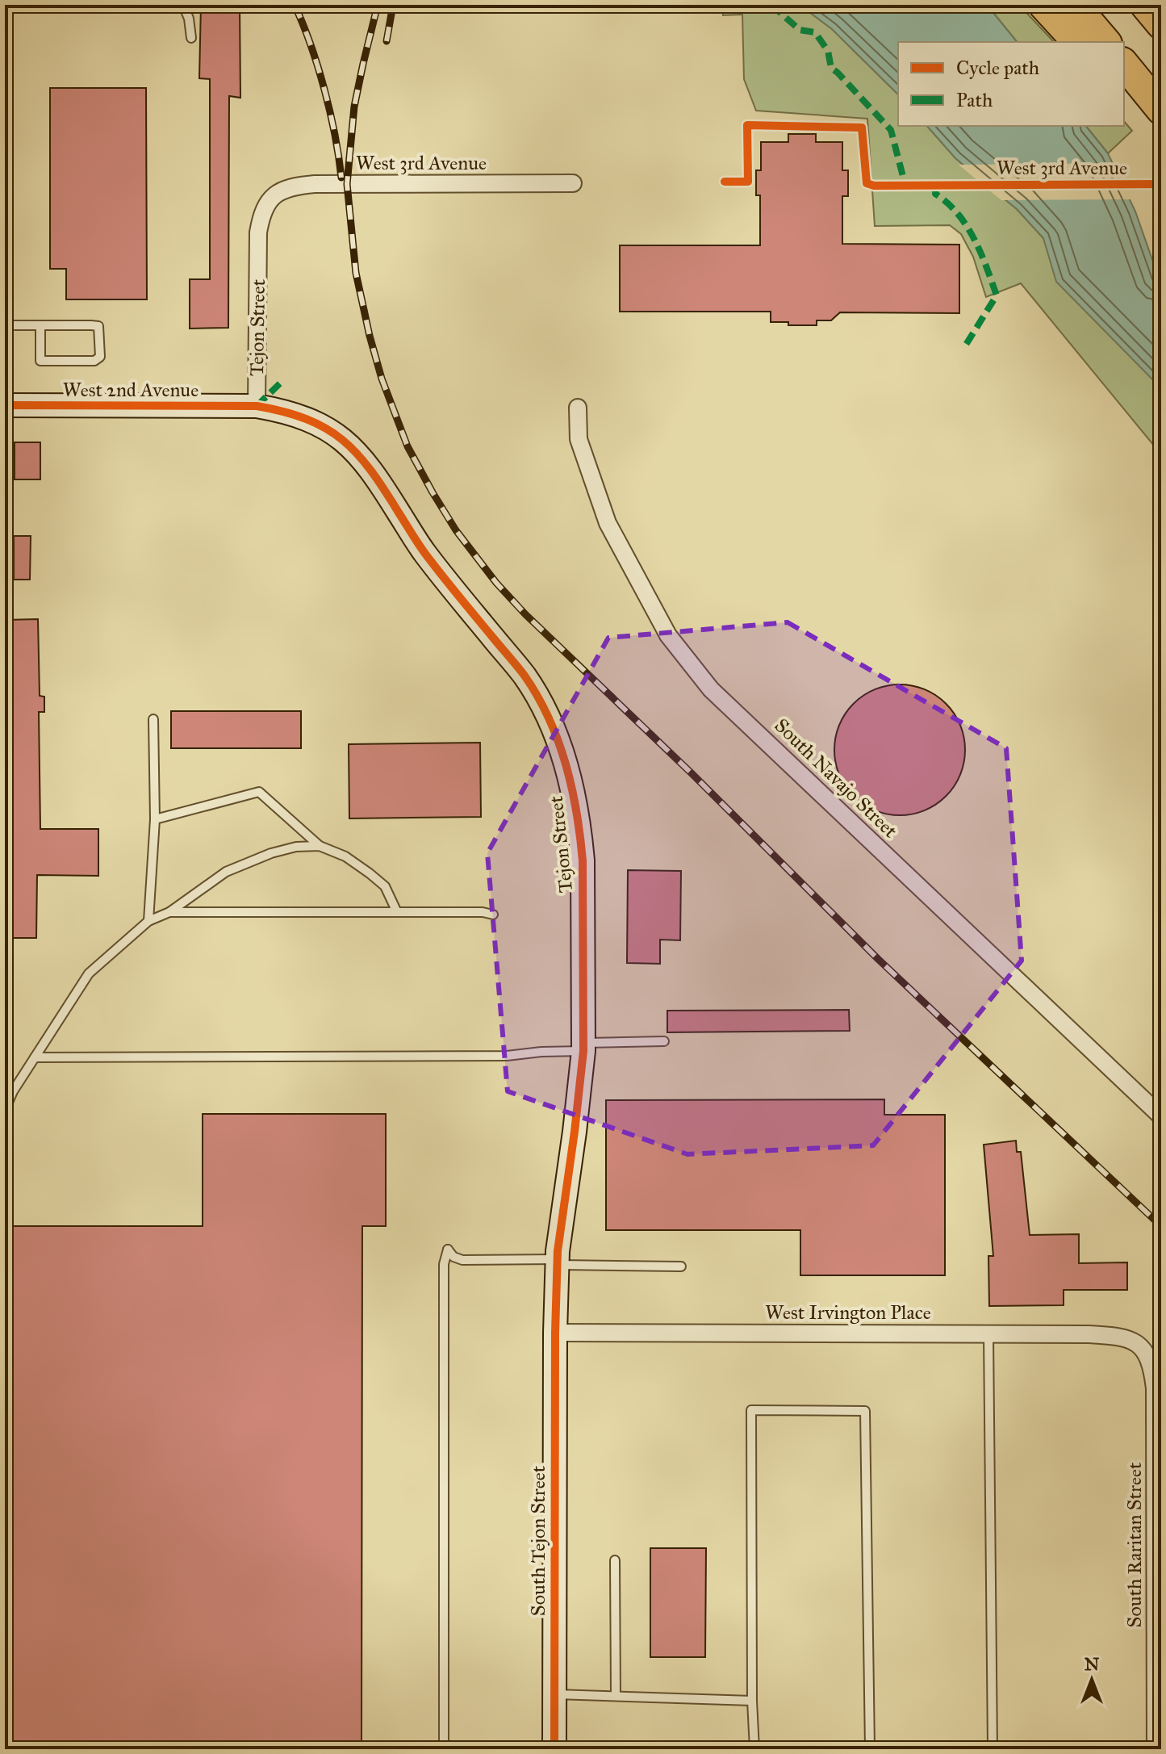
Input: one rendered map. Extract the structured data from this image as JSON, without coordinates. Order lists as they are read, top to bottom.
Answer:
{
  "streets": {
    "street": [
      "West 3rd Avenue",
      "Tejon Street",
      "West 2nd Avenue",
      "South Navajo Street",
      "West Irvington Place",
      "South Tejon Street",
      "South Raritan Street"
    ]
  },
  "crossings": [
    ["West 3rd Avenue", "Tejon Street"],
    ["Tejon Street", "West 2nd Avenue"],
    ["Tejon Street", "West Irvington Place"],
    ["Tejon Street", "South Tejon Street"],
    ["West Irvington Place", "South Tejon Street"],
    ["West Irvington Place", "South Raritan Street"]
  ],
  "legend": ["Cycle path", "Path"],
  "north": "top"
}
